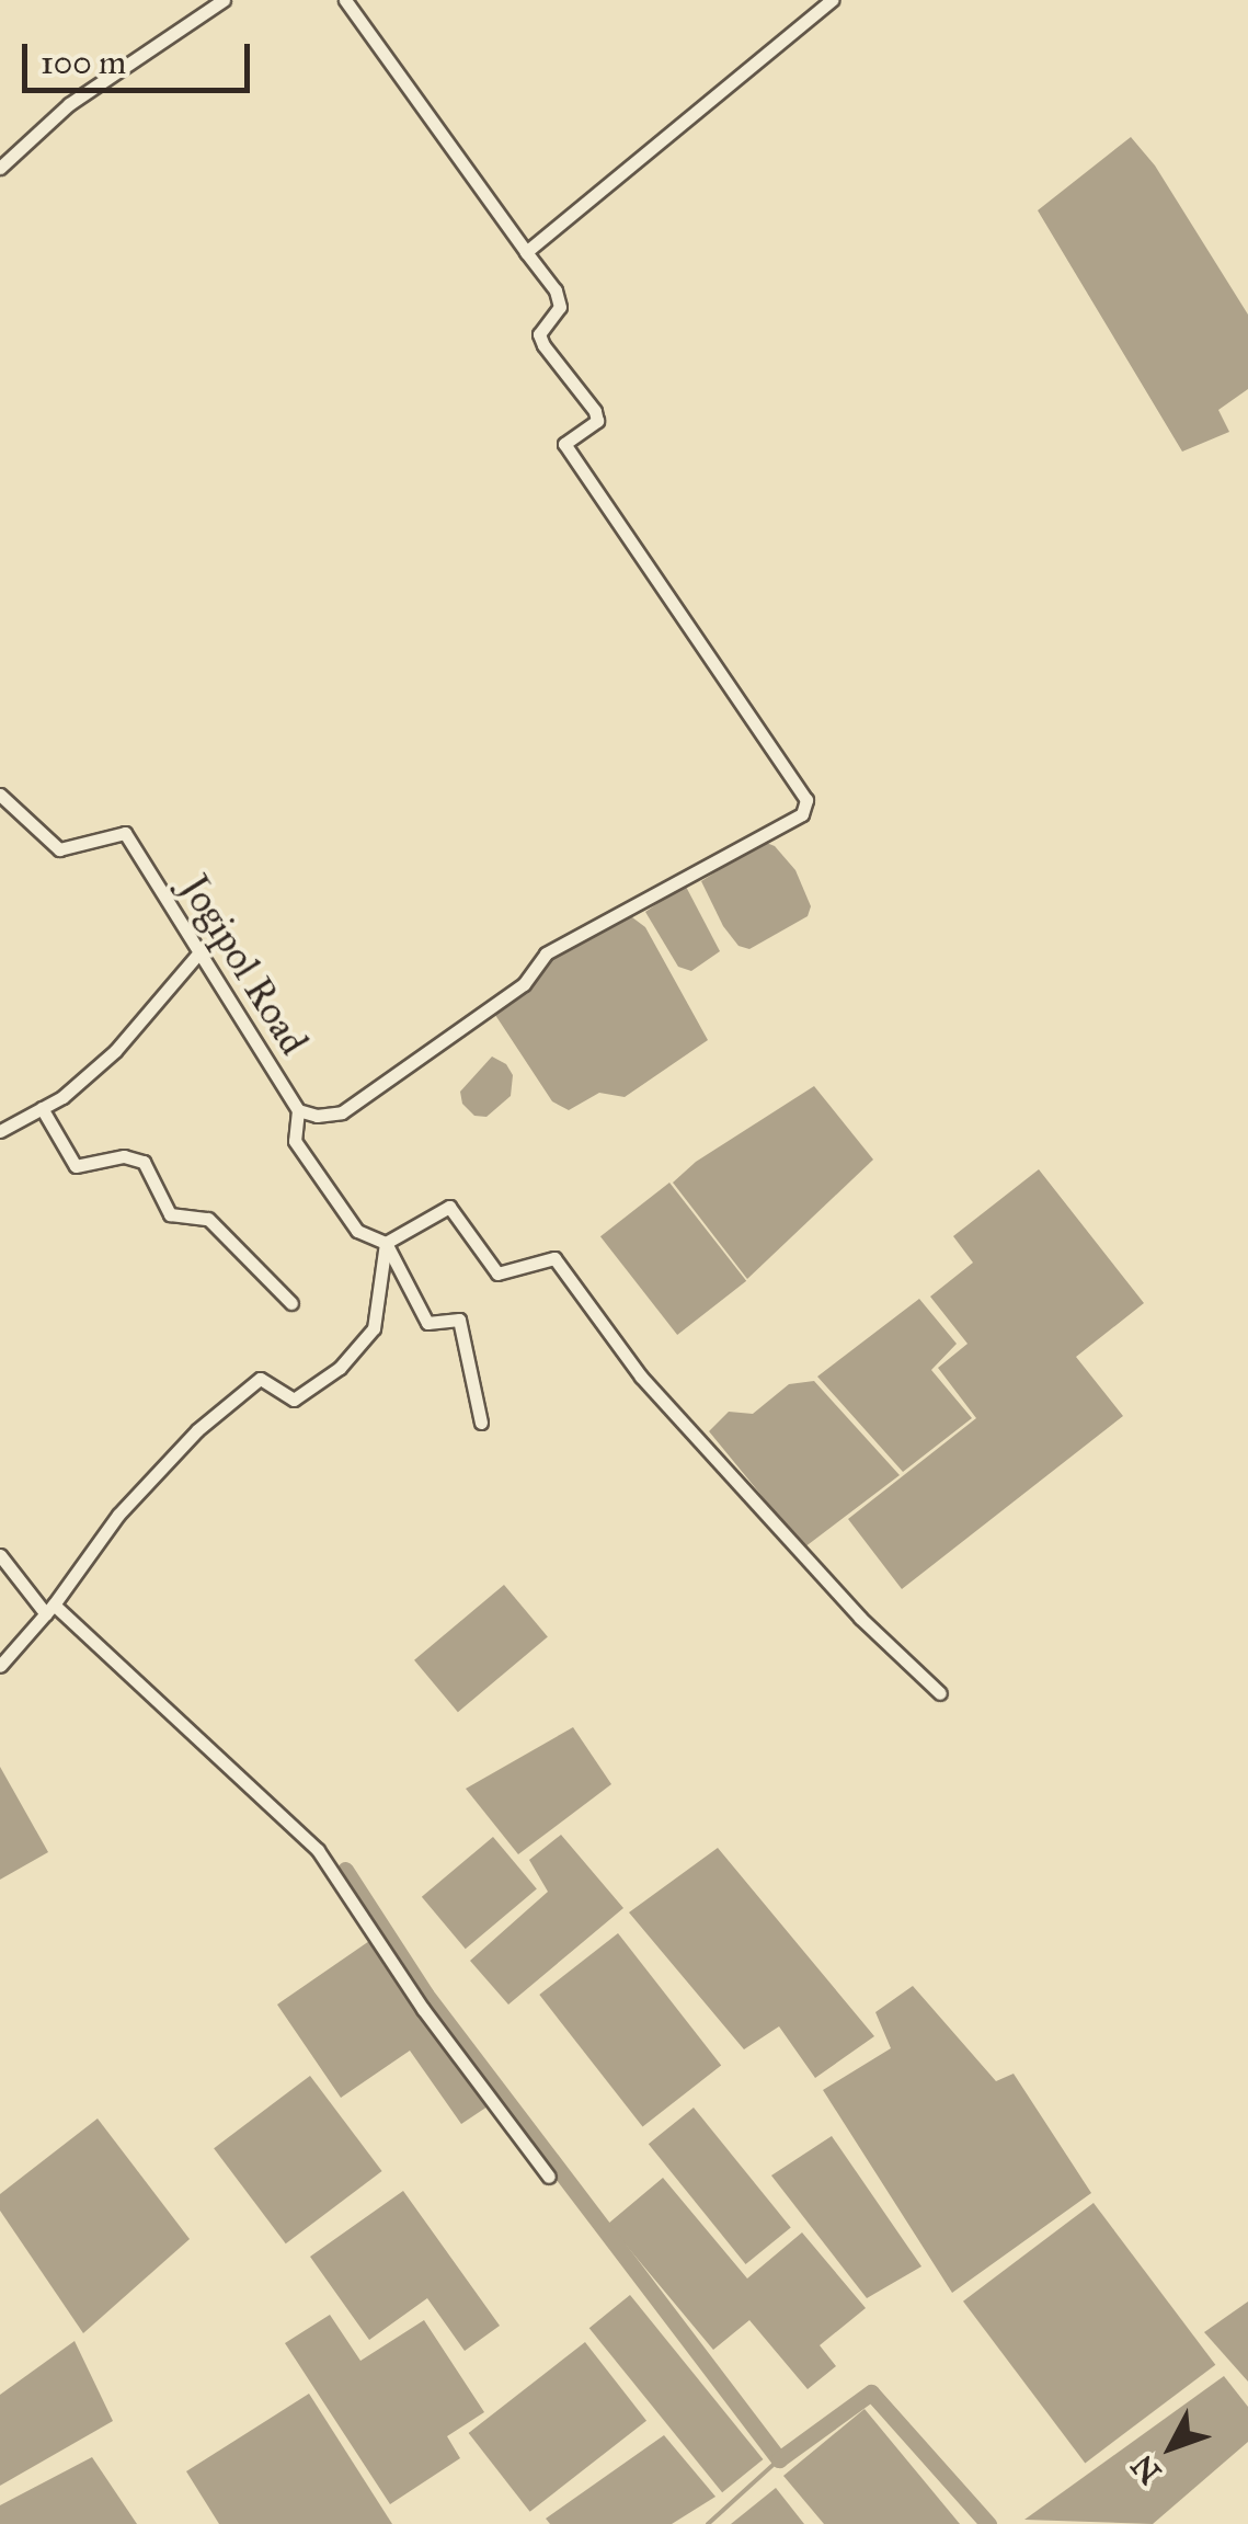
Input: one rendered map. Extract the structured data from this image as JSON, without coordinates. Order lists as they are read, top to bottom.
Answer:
{
  "streets": {
    "street": ["Jogipol Road"]
  },
  "scale_bar": "100 m",
  "north": "bottom left"
}
